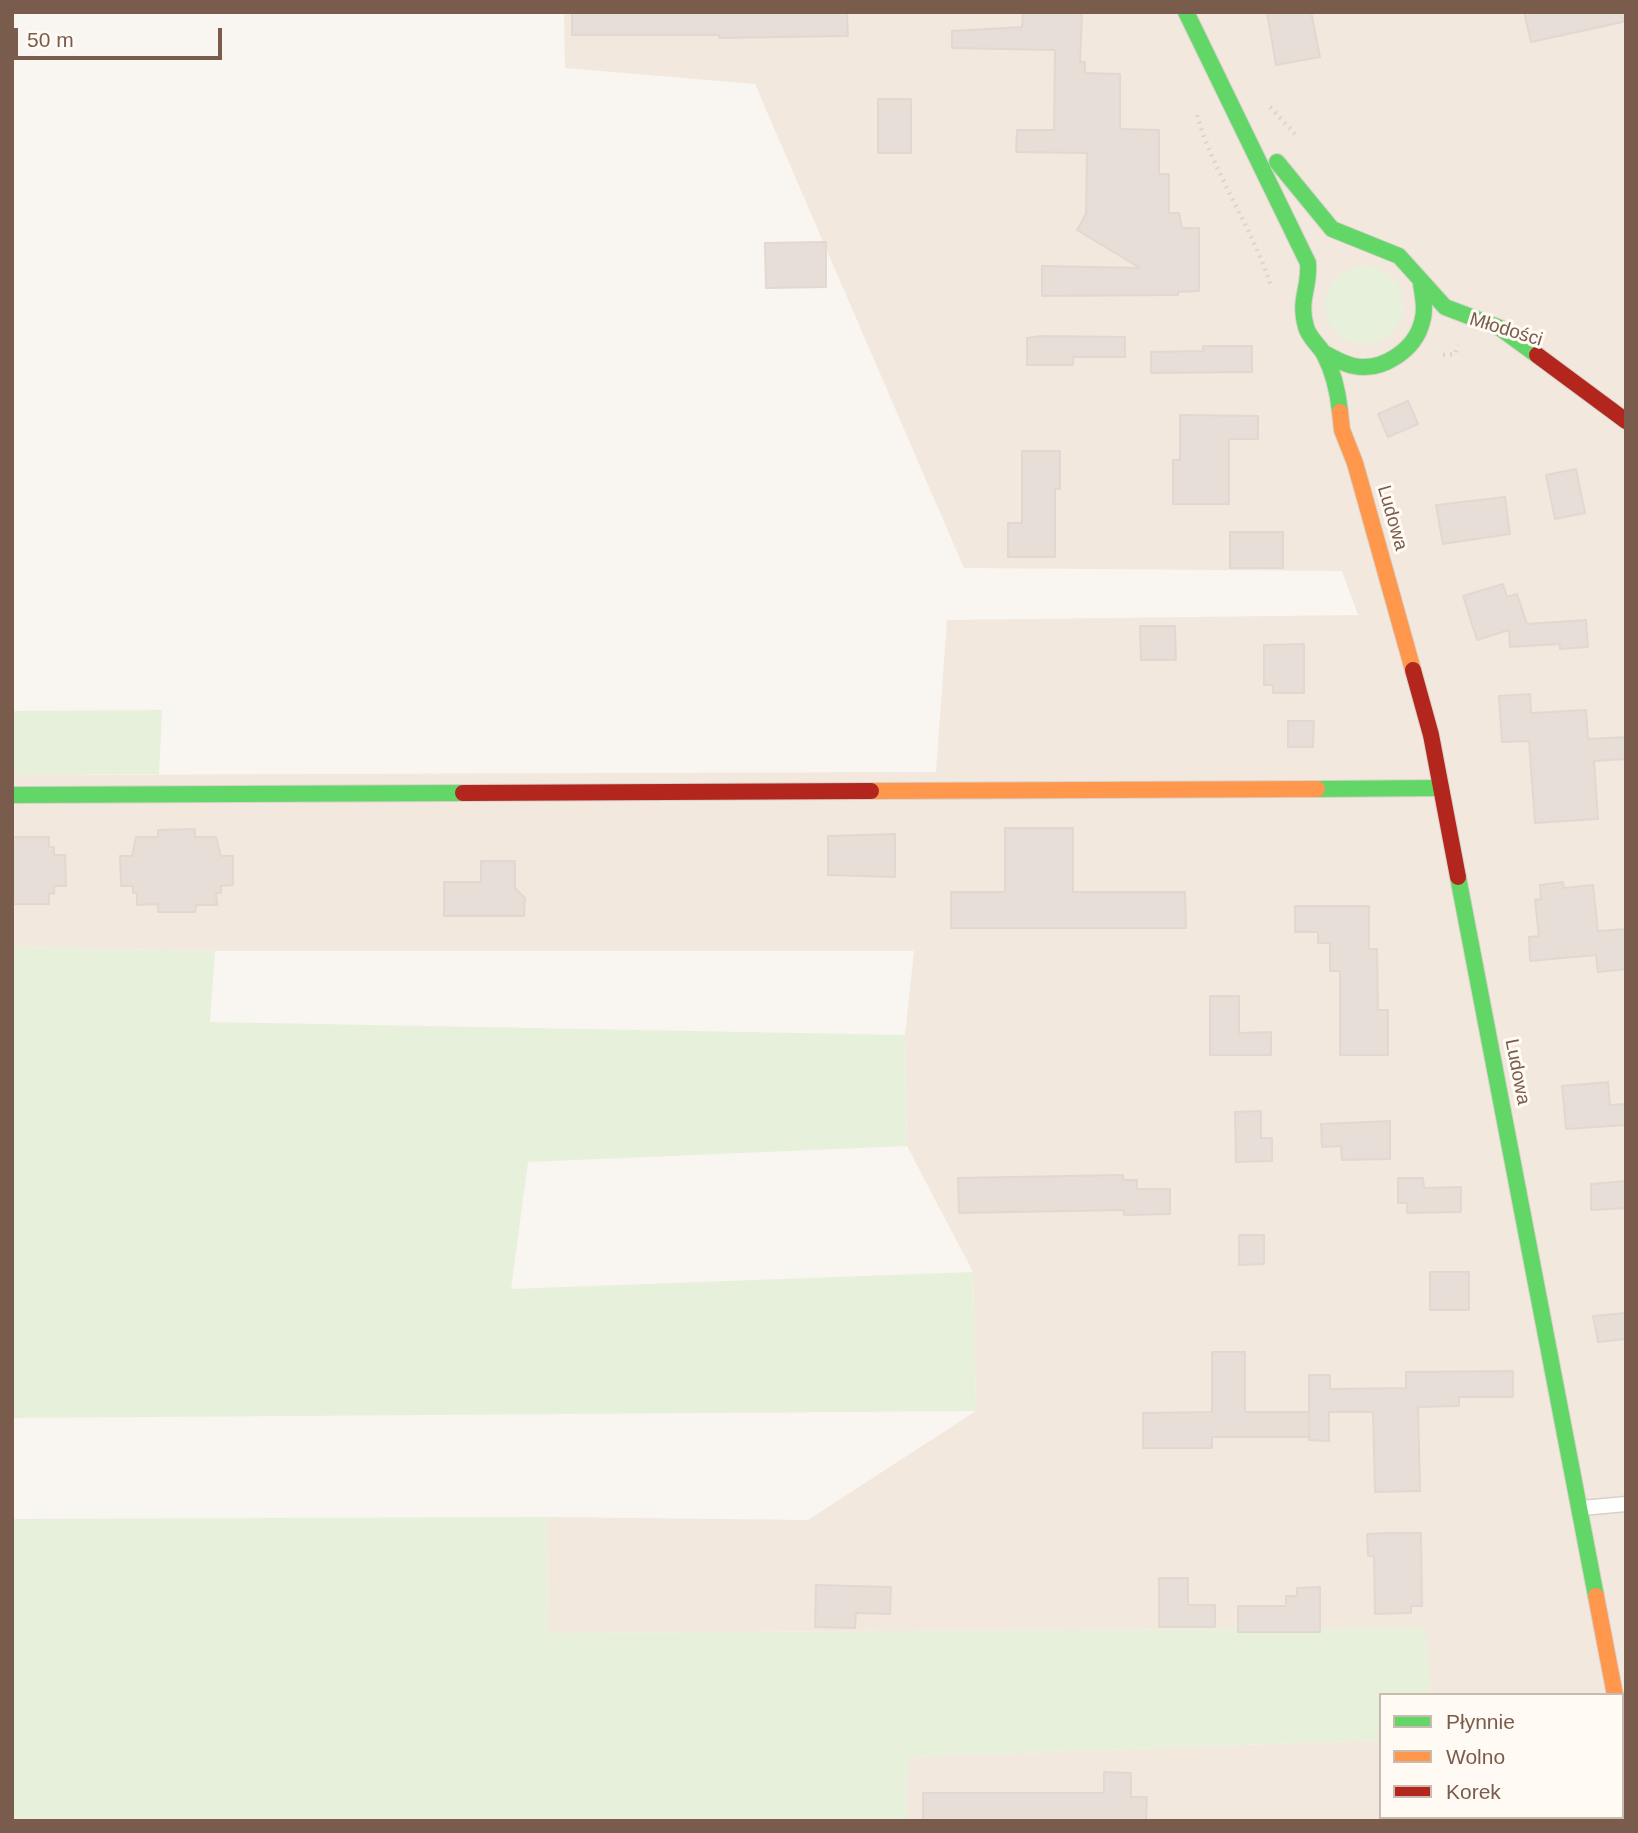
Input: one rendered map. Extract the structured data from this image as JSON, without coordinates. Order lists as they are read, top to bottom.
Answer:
{
  "streets": {
    "main road": ["Młodości", "Ludowa"]
  },
  "crossings": [
    ["Młodości", "Ludowa"]
  ],
  "legend": ["Płynnie", "Wolno", "Korek"],
  "scale_bar": "50 m"
}
